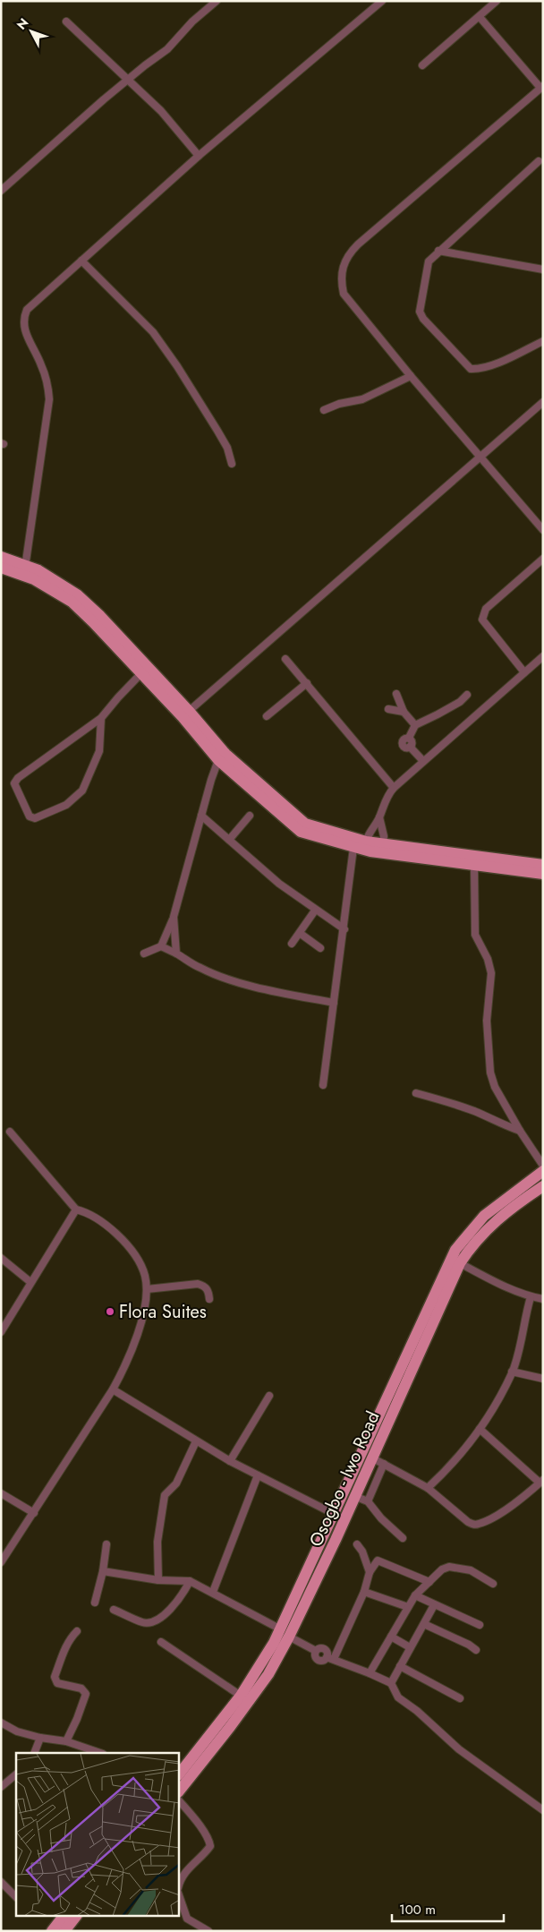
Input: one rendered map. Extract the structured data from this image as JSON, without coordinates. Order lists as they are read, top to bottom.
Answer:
{
  "streets": {
    "main road": ["Osogbo - Iwo Road"]
  },
  "places": ["Flora Suites"],
  "scale_bar": "100 m",
  "north": "top left"
}
